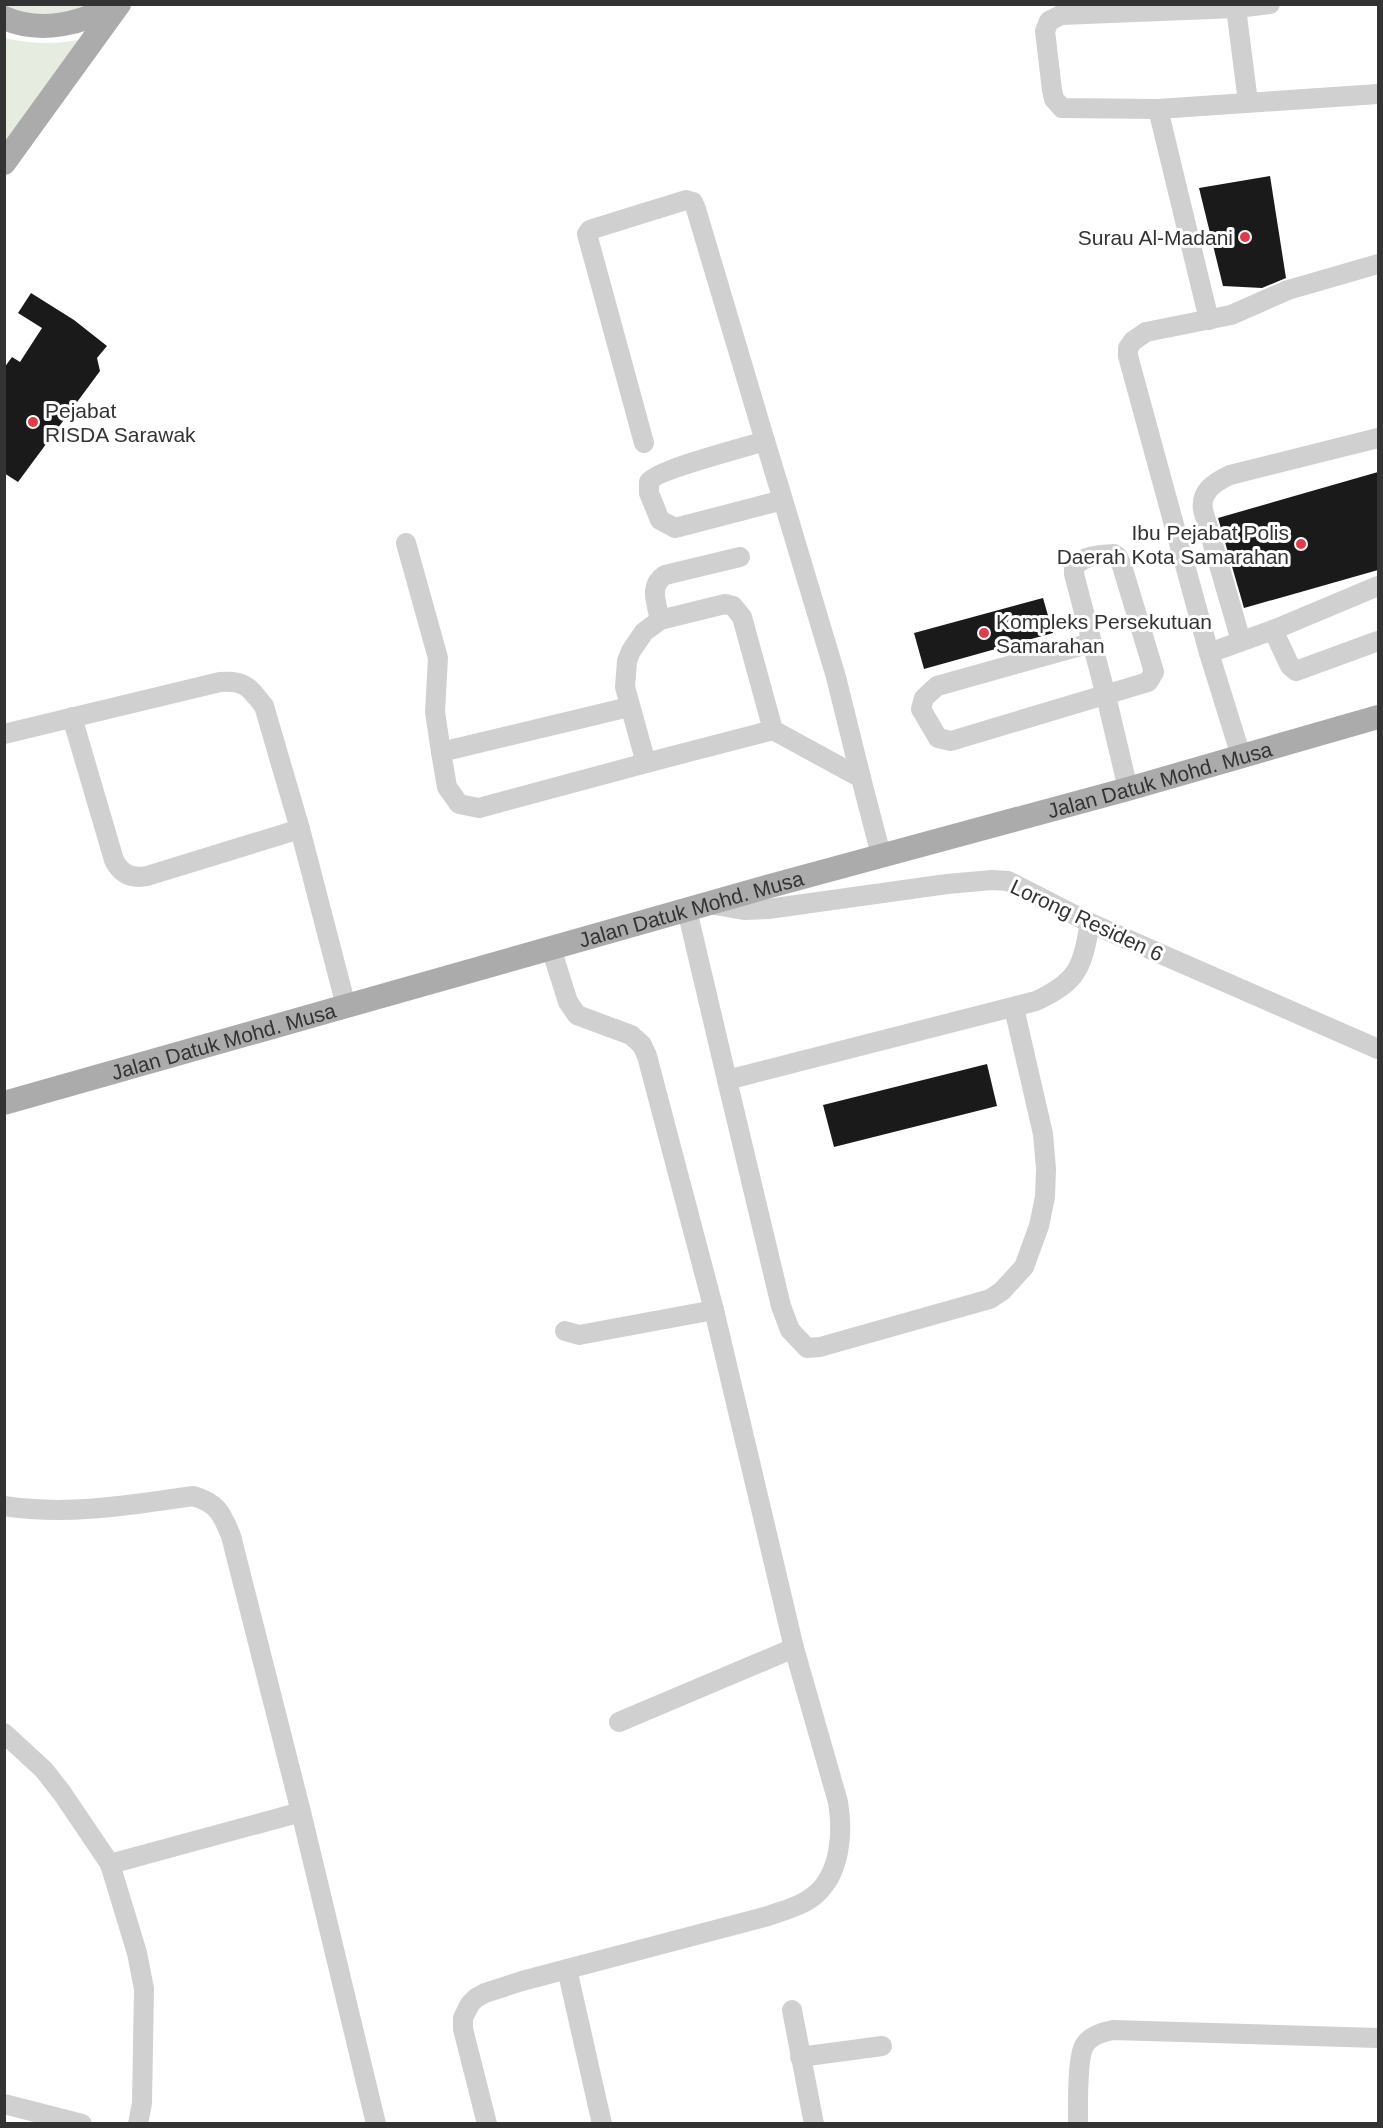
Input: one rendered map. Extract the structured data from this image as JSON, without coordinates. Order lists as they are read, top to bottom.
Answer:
{
  "streets": {
    "main road": ["Jalan Datuk Mohd. Musa"],
    "street": ["Lorong Residen 6"]
  },
  "crossings": [
    ["Jalan Datuk Mohd. Musa", "Lorong Residen 6"]
  ],
  "places": [
    "Surau Al-Madani",
    "Pejabat RISDA Sarawak",
    "Ibu Pejabat Polis Daerah Kota Samarahan",
    "Kompleks Persekutuan Samarahan"
  ]
}
